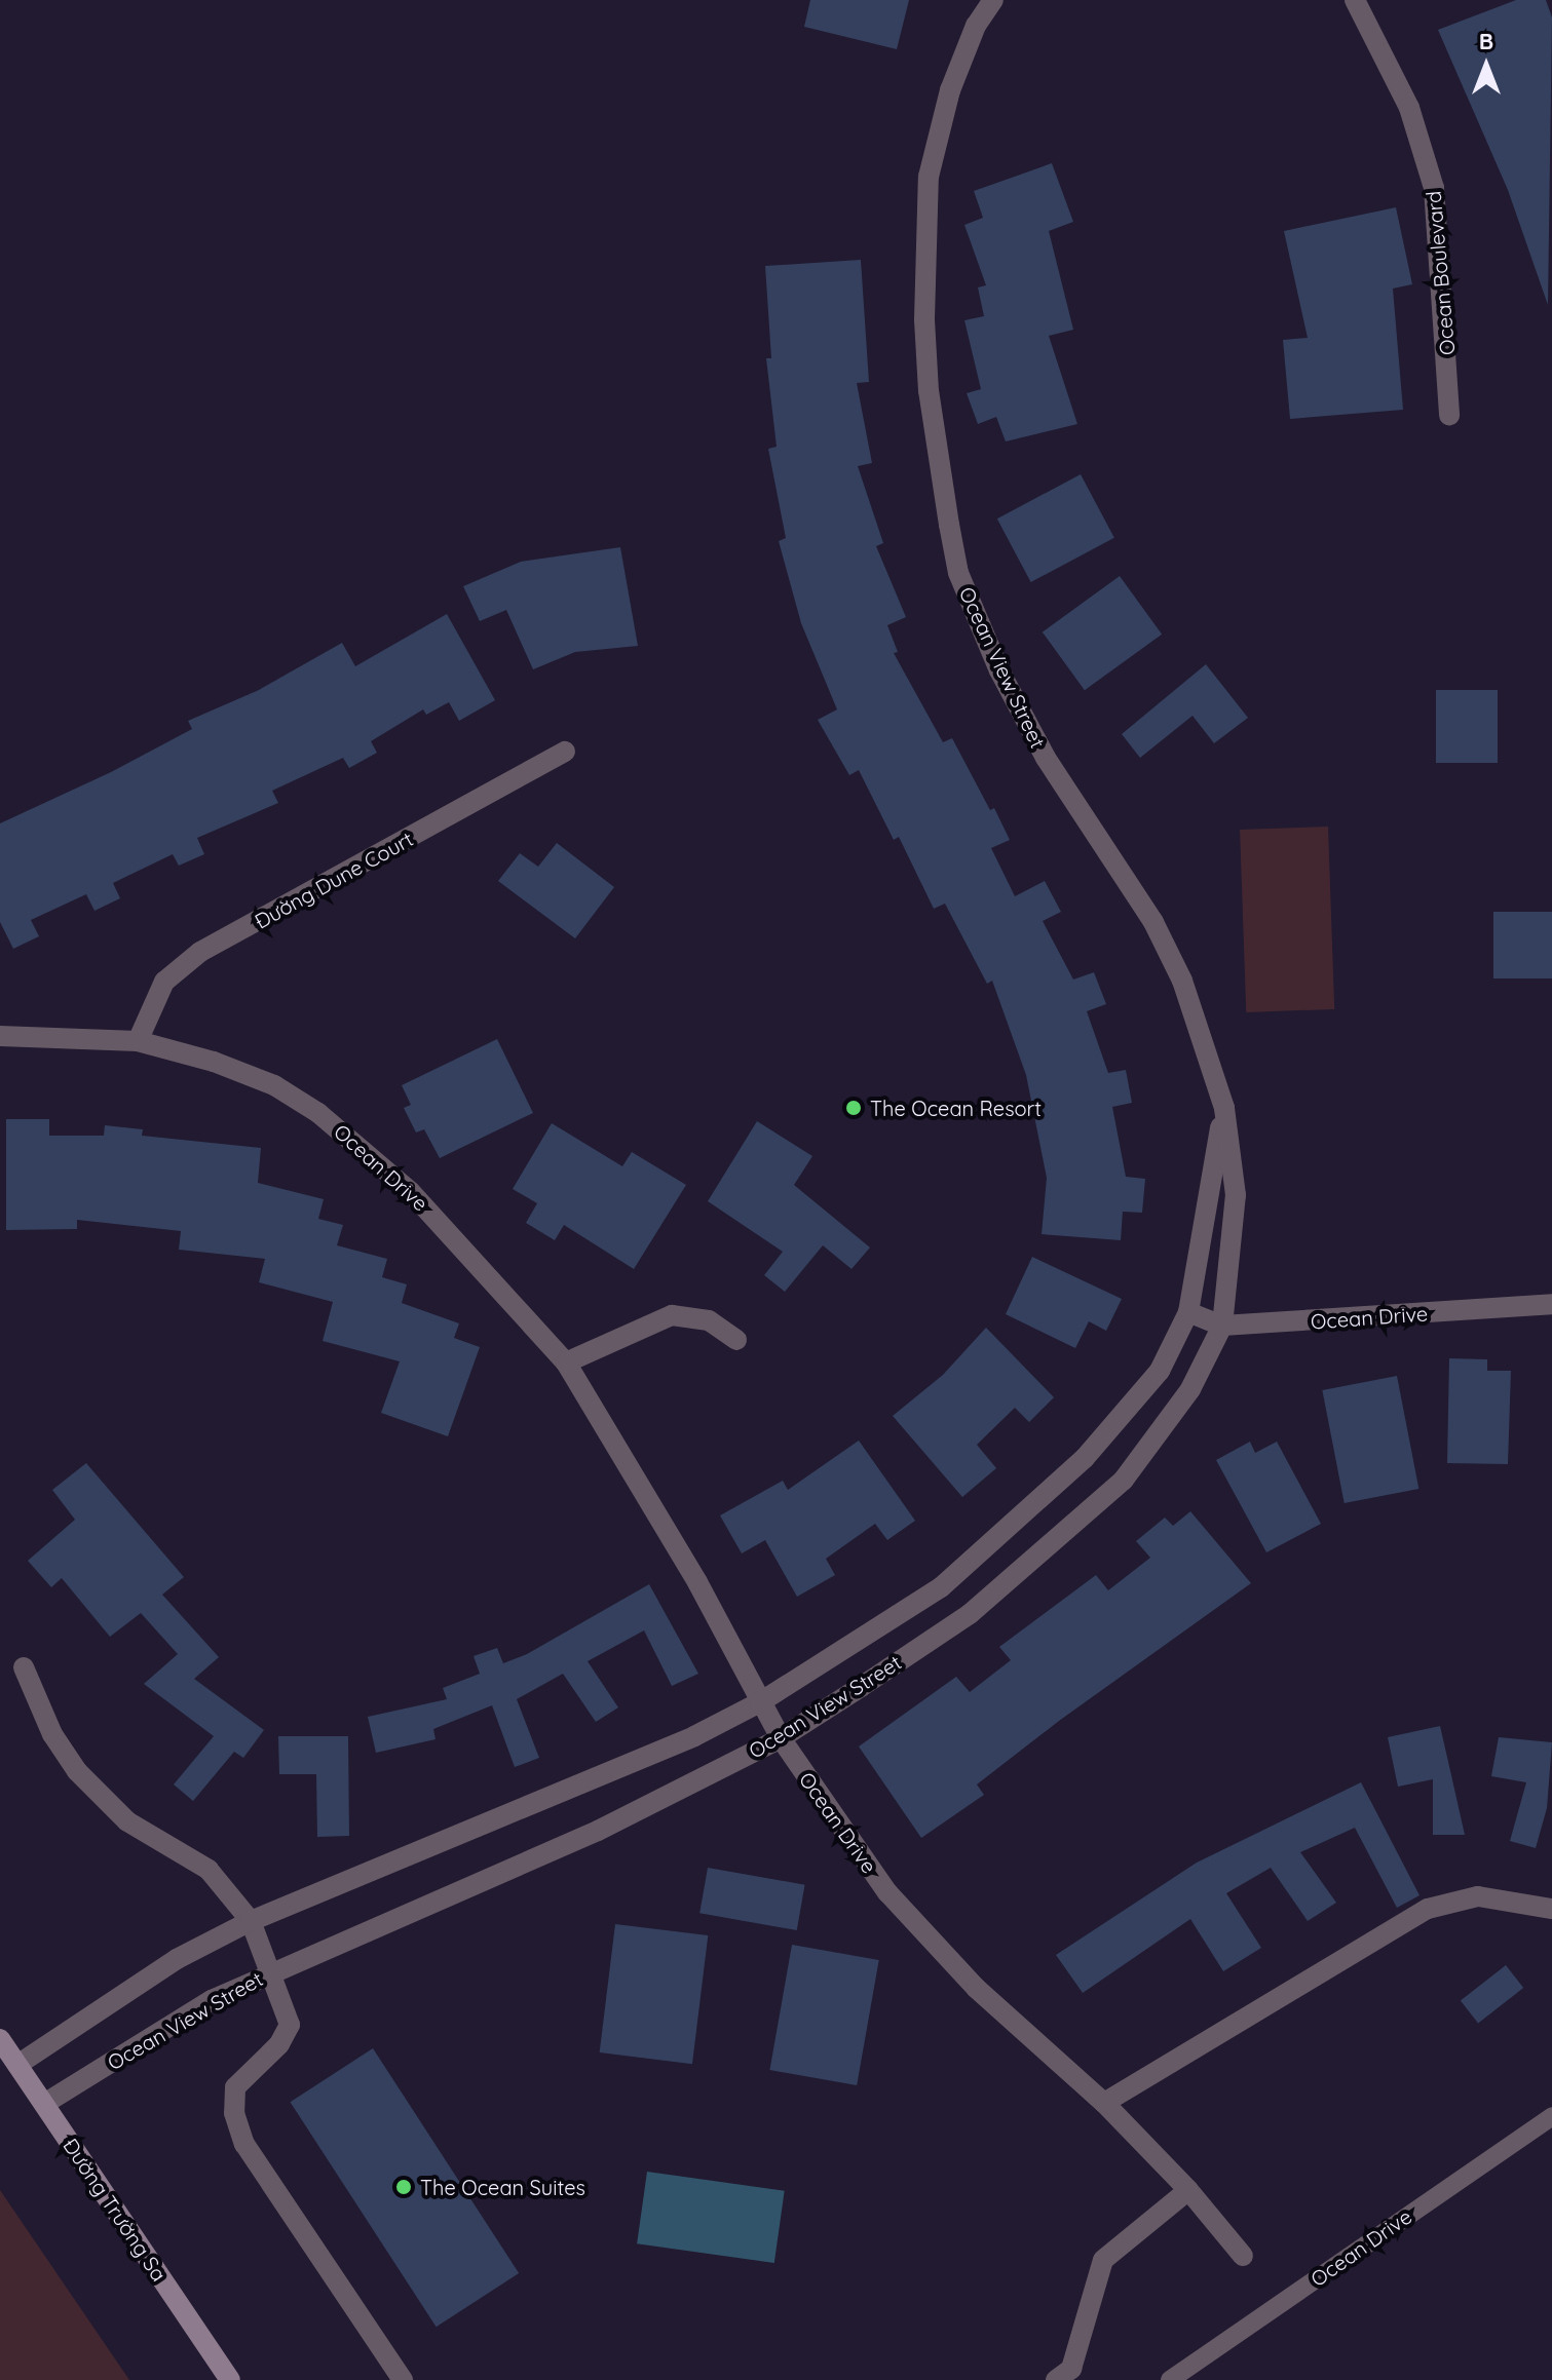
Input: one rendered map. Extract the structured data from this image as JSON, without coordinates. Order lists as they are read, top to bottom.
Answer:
{
  "streets": {
    "main road": ["Đường Trường Sa"],
    "street": [
      "Ocean Boulevard",
      "Ocean View Street",
      "Đường Dune Court",
      "Ocean Drive"
    ]
  },
  "crossings": [
    ["Ocean View Street", "Ocean Drive"],
    ["Ocean View Street", "Đường Trường Sa"],
    ["Đường Dune Court", "Ocean Drive"]
  ],
  "places": ["The Ocean Resort", "The Ocean Suites"],
  "north": "top"
}
